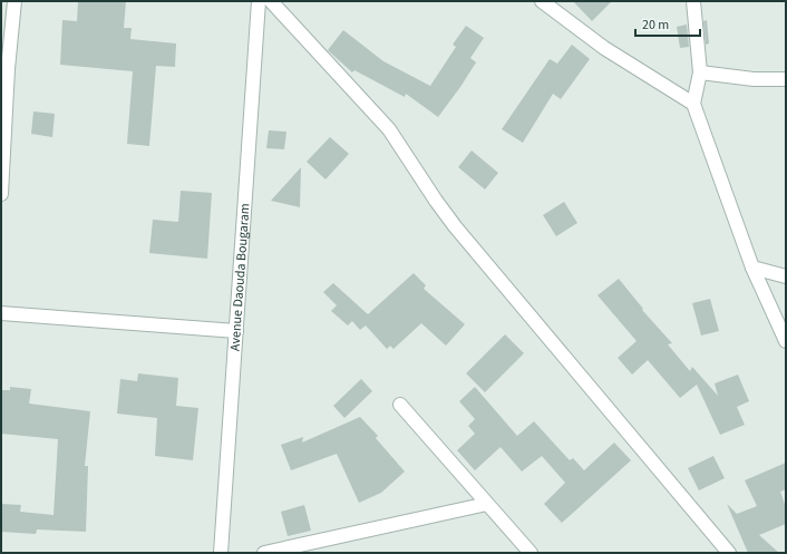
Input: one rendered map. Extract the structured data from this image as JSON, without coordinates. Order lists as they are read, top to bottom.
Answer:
{
  "streets": {
    "street": ["Avenue Daouda Bougaram"]
  },
  "scale_bar": "20 m"
}
